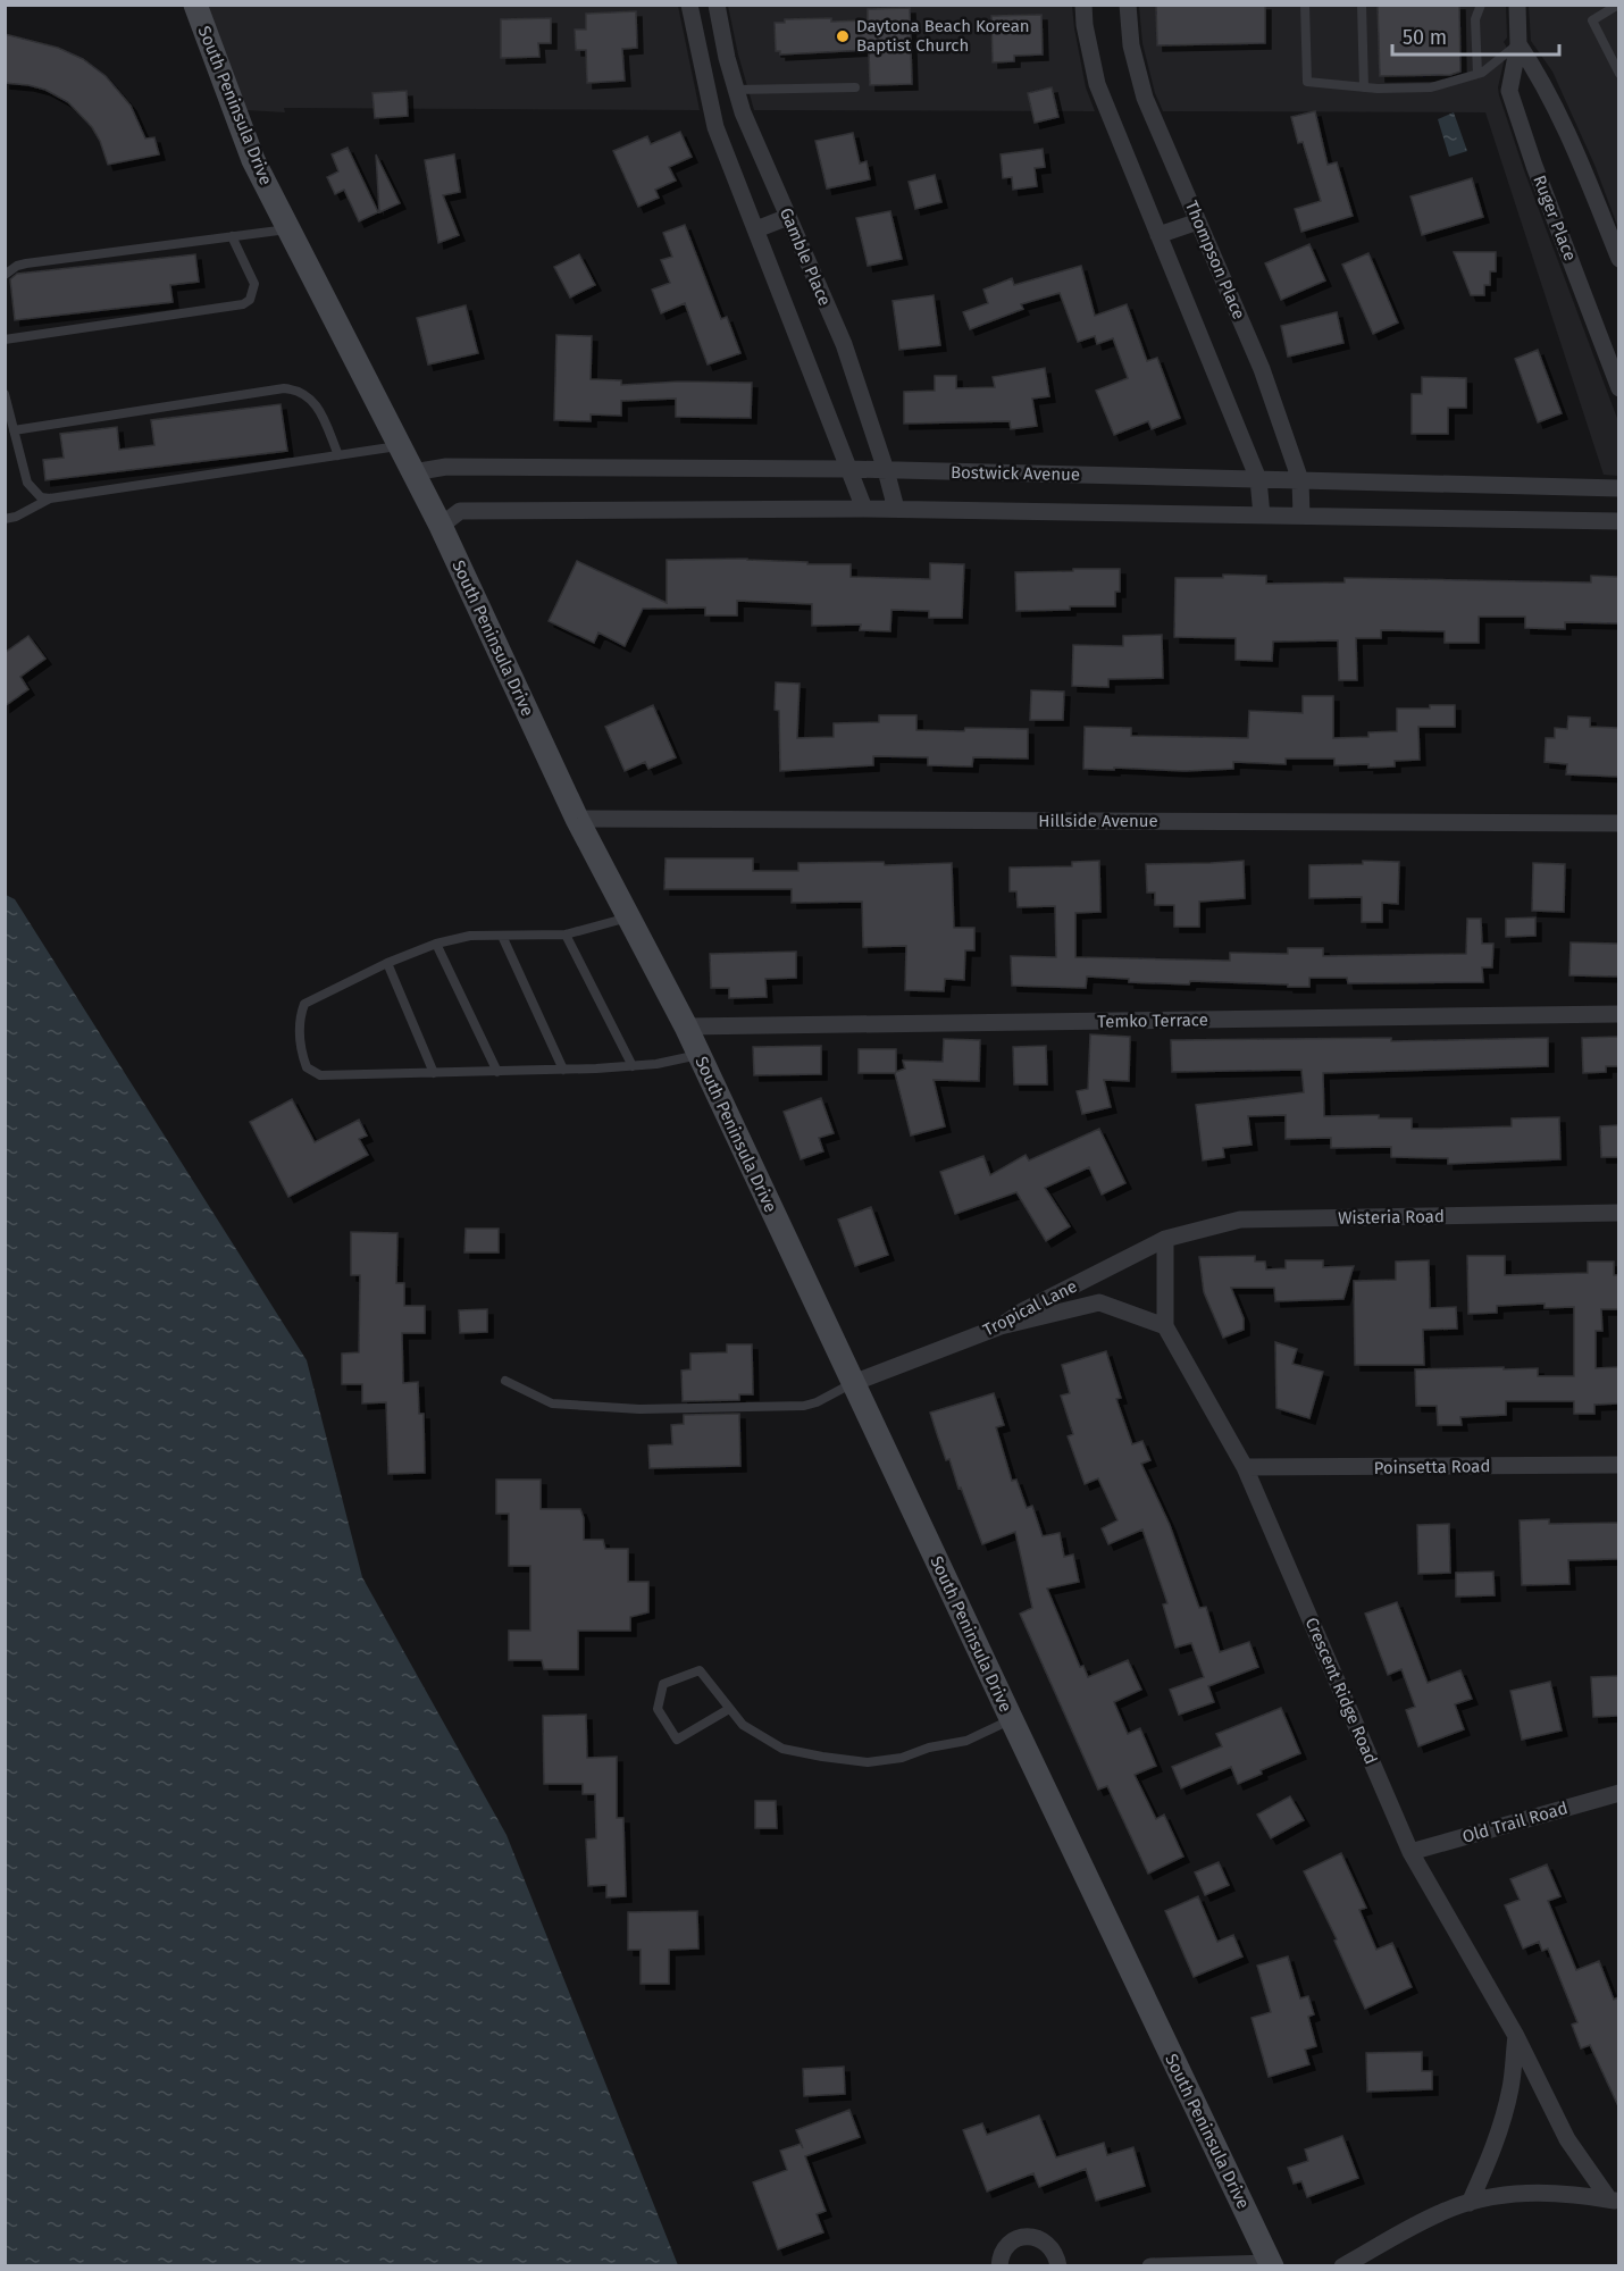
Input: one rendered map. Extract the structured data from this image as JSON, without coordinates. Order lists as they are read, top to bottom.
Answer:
{
  "streets": {
    "main road": ["South Peninsula Drive"],
    "street": [
      "Ruger Place",
      "Gamble Place",
      "Thompson Place",
      "Bostwick Avenue",
      "Hillside Avenue",
      "Temko Terrace",
      "Wisteria Road",
      "Tropical Lane",
      "Poinsetta Road",
      "Crescent Ridge Road",
      "Old Trail Road"
    ]
  },
  "crossings": [
    ["South Peninsula Drive", "Bostwick Avenue"],
    ["South Peninsula Drive", "Hillside Avenue"],
    ["South Peninsula Drive", "Temko Terrace"],
    ["South Peninsula Drive", "Tropical Lane"],
    ["Gamble Place", "Bostwick Avenue"],
    ["Thompson Place", "Bostwick Avenue"],
    ["Wisteria Road", "Tropical Lane"],
    ["Poinsetta Road", "Crescent Ridge Road"],
    ["Crescent Ridge Road", "Old Trail Road"]
  ],
  "places": ["Daytona Beach Korean Baptist Church"],
  "scale_bar": "50 m"
}
